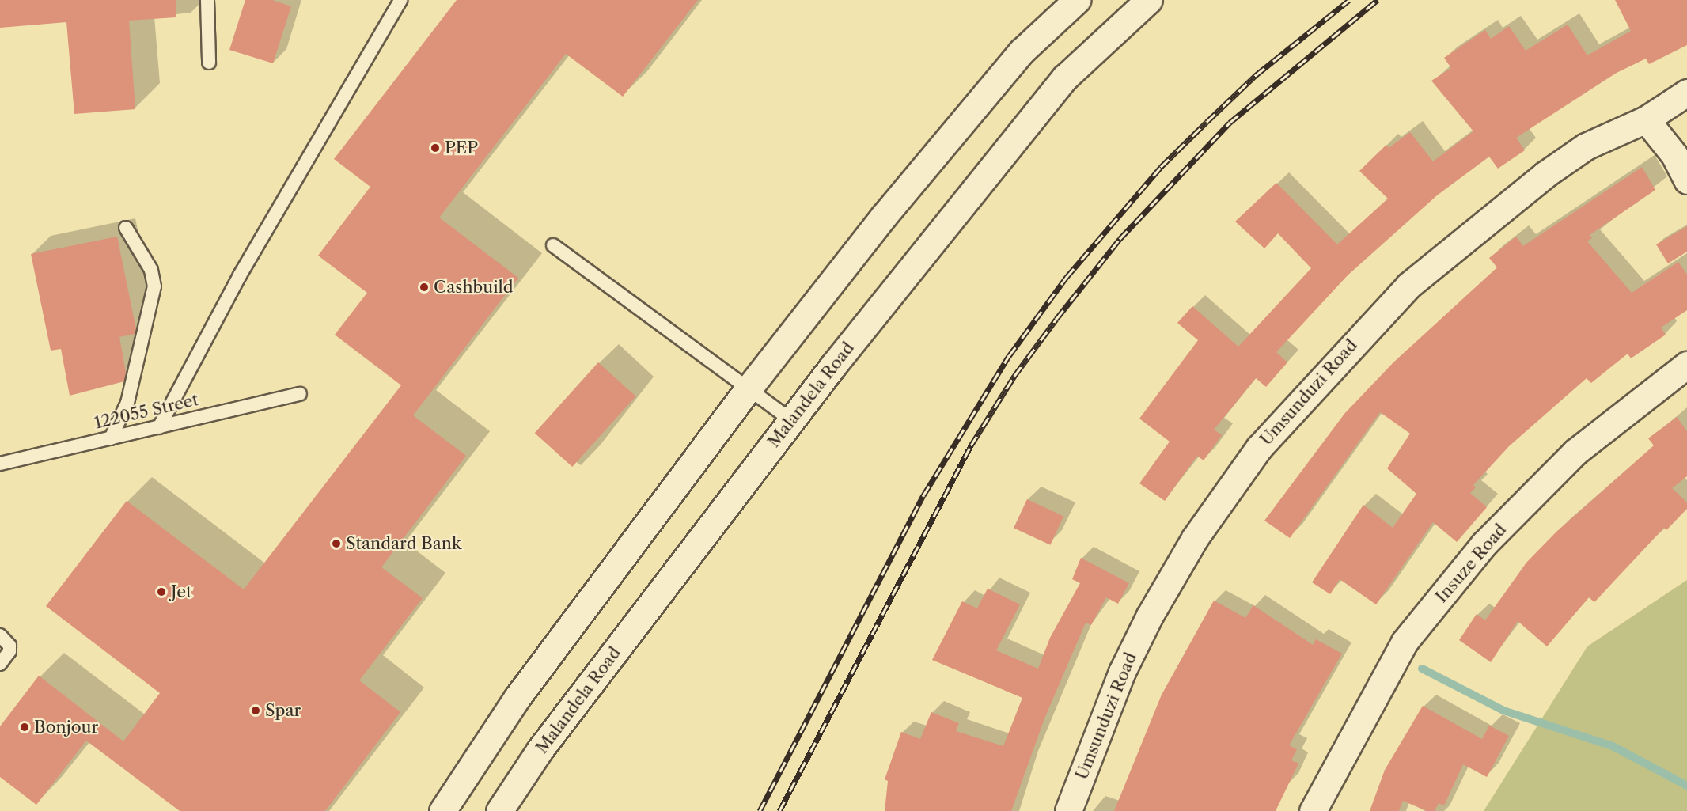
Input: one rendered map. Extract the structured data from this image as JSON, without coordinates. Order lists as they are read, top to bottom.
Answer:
{
  "streets": {
    "main road": ["Umsunduzi Road", "Malandela Road", "Insuze Road"],
    "lane": ["122055 Street"]
  },
  "places": [
    "PEP",
    "Cashbuild",
    "Standard Bank",
    "Jet",
    "Spar",
    "Bonjour"
  ]
}
